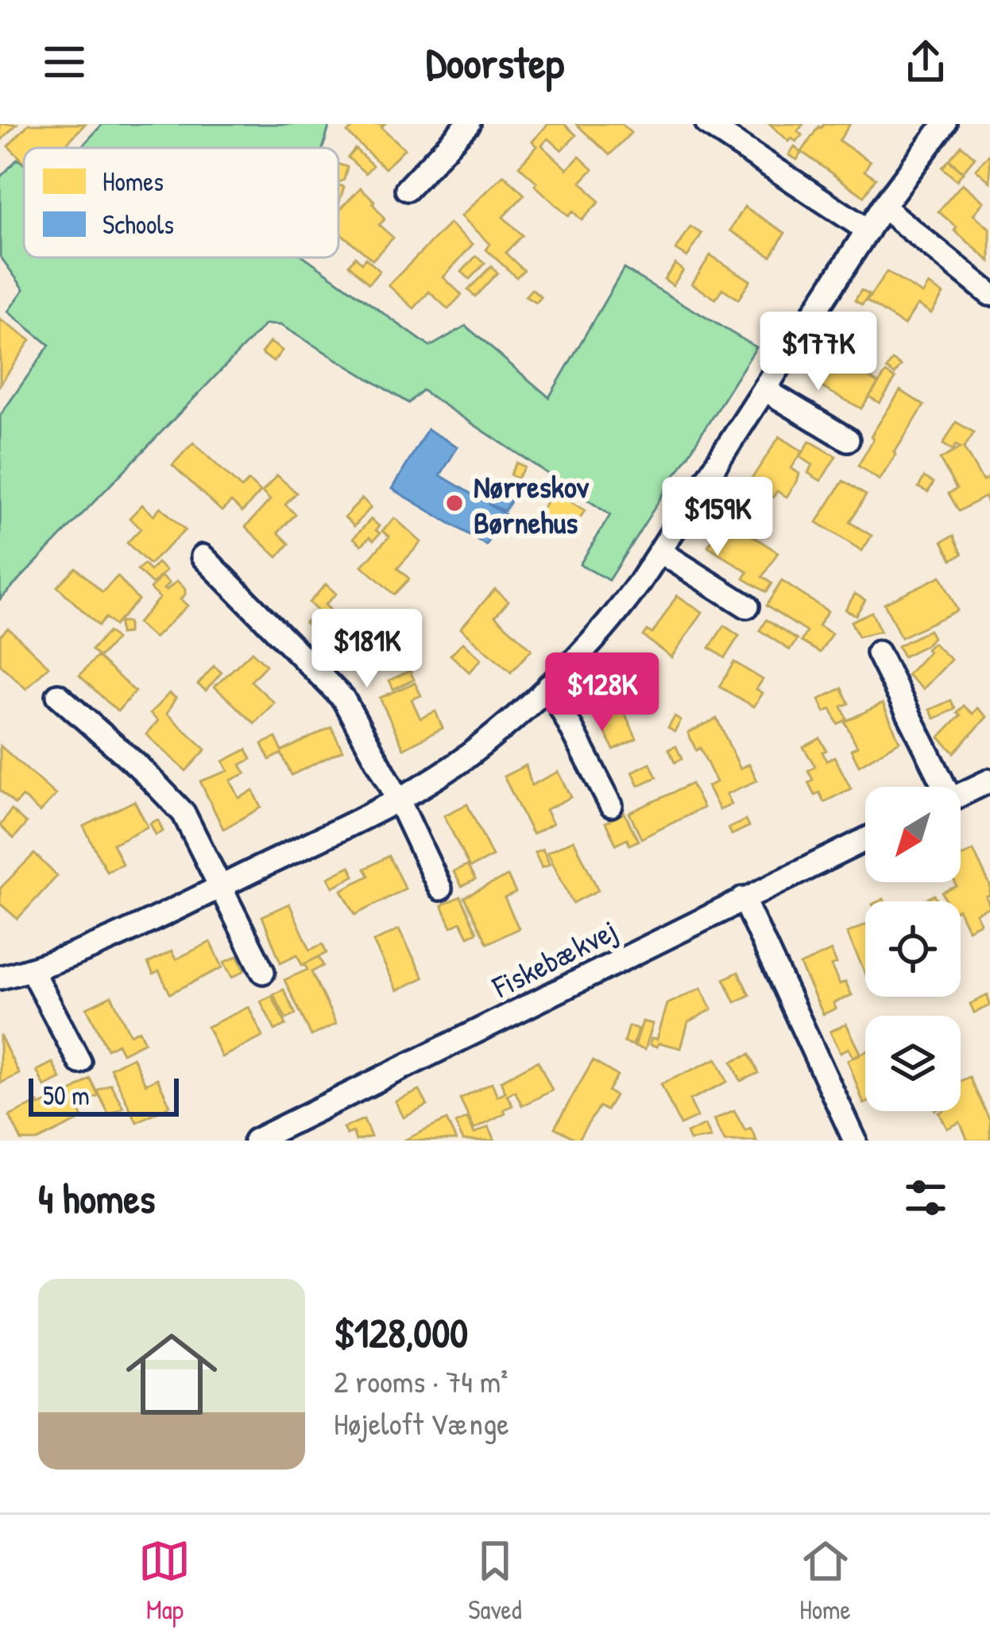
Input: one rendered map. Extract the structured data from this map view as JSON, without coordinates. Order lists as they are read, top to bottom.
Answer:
{
  "streets": {
    "street": ["Fiskebækvej"]
  },
  "places": ["Nørreskov Børnehus"],
  "legend": ["Homes", "Schools"],
  "scale_bar": "50 m",
  "north": "bottom left",
  "page": {
    "header": "Doorstep",
    "price": [
      "$177K",
      "$159K",
      "$181K",
      "$128K"
    ],
    "scale": "50 m",
    "heading": "4 homes",
    "list": [
      {
        "name": "$128,000",
        "note": "2 rooms · 74 m² · Højeloft Vænge"
      }
    ],
    "tabs": ["Map", "Saved", "Home"]
  }
}
